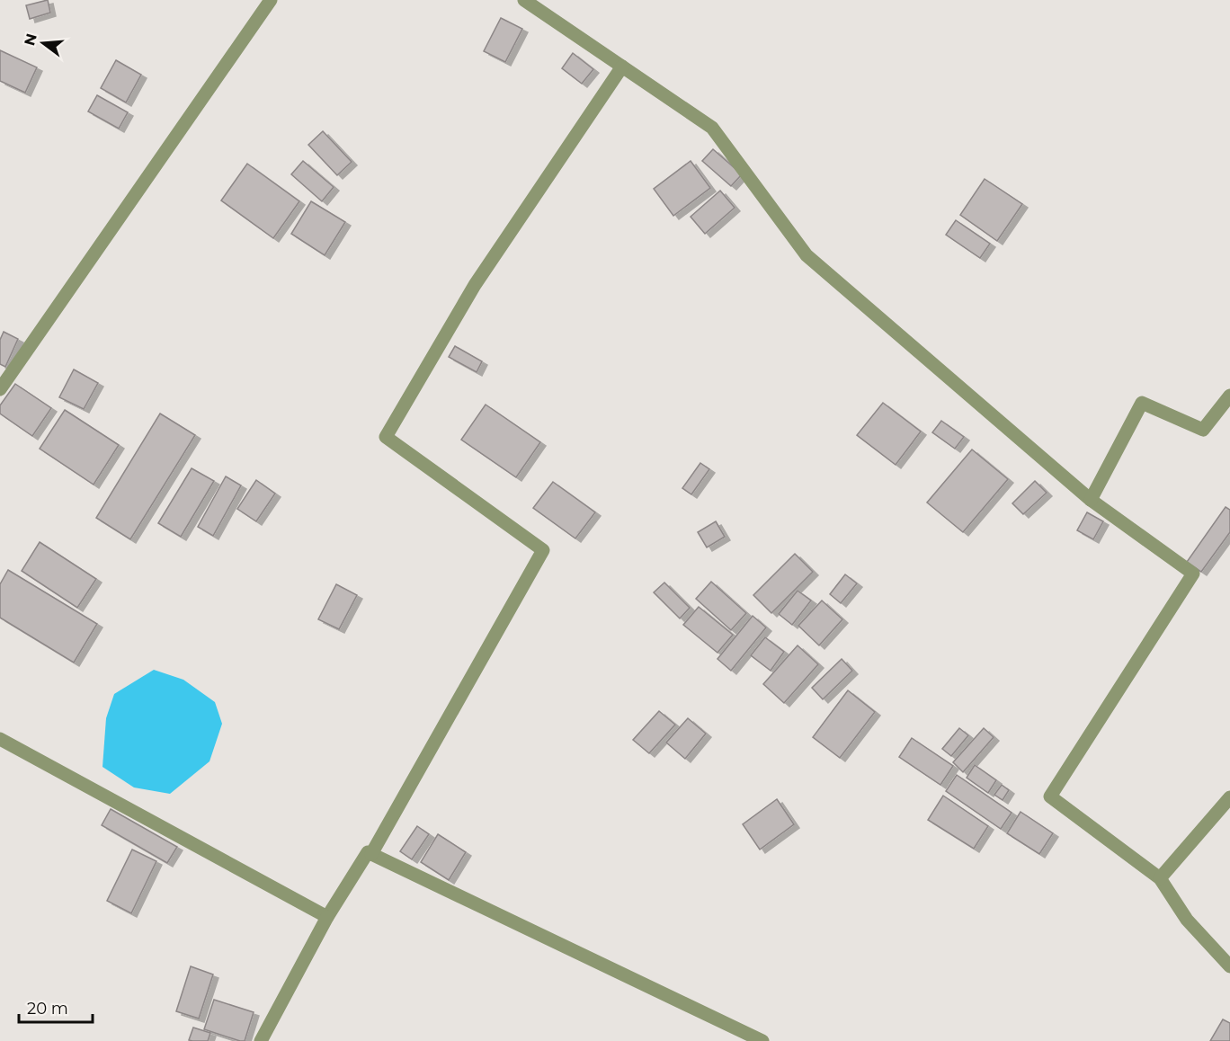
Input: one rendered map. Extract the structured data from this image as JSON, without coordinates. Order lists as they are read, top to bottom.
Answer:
{
  "scale_bar": "20 m",
  "north": "left"
}
